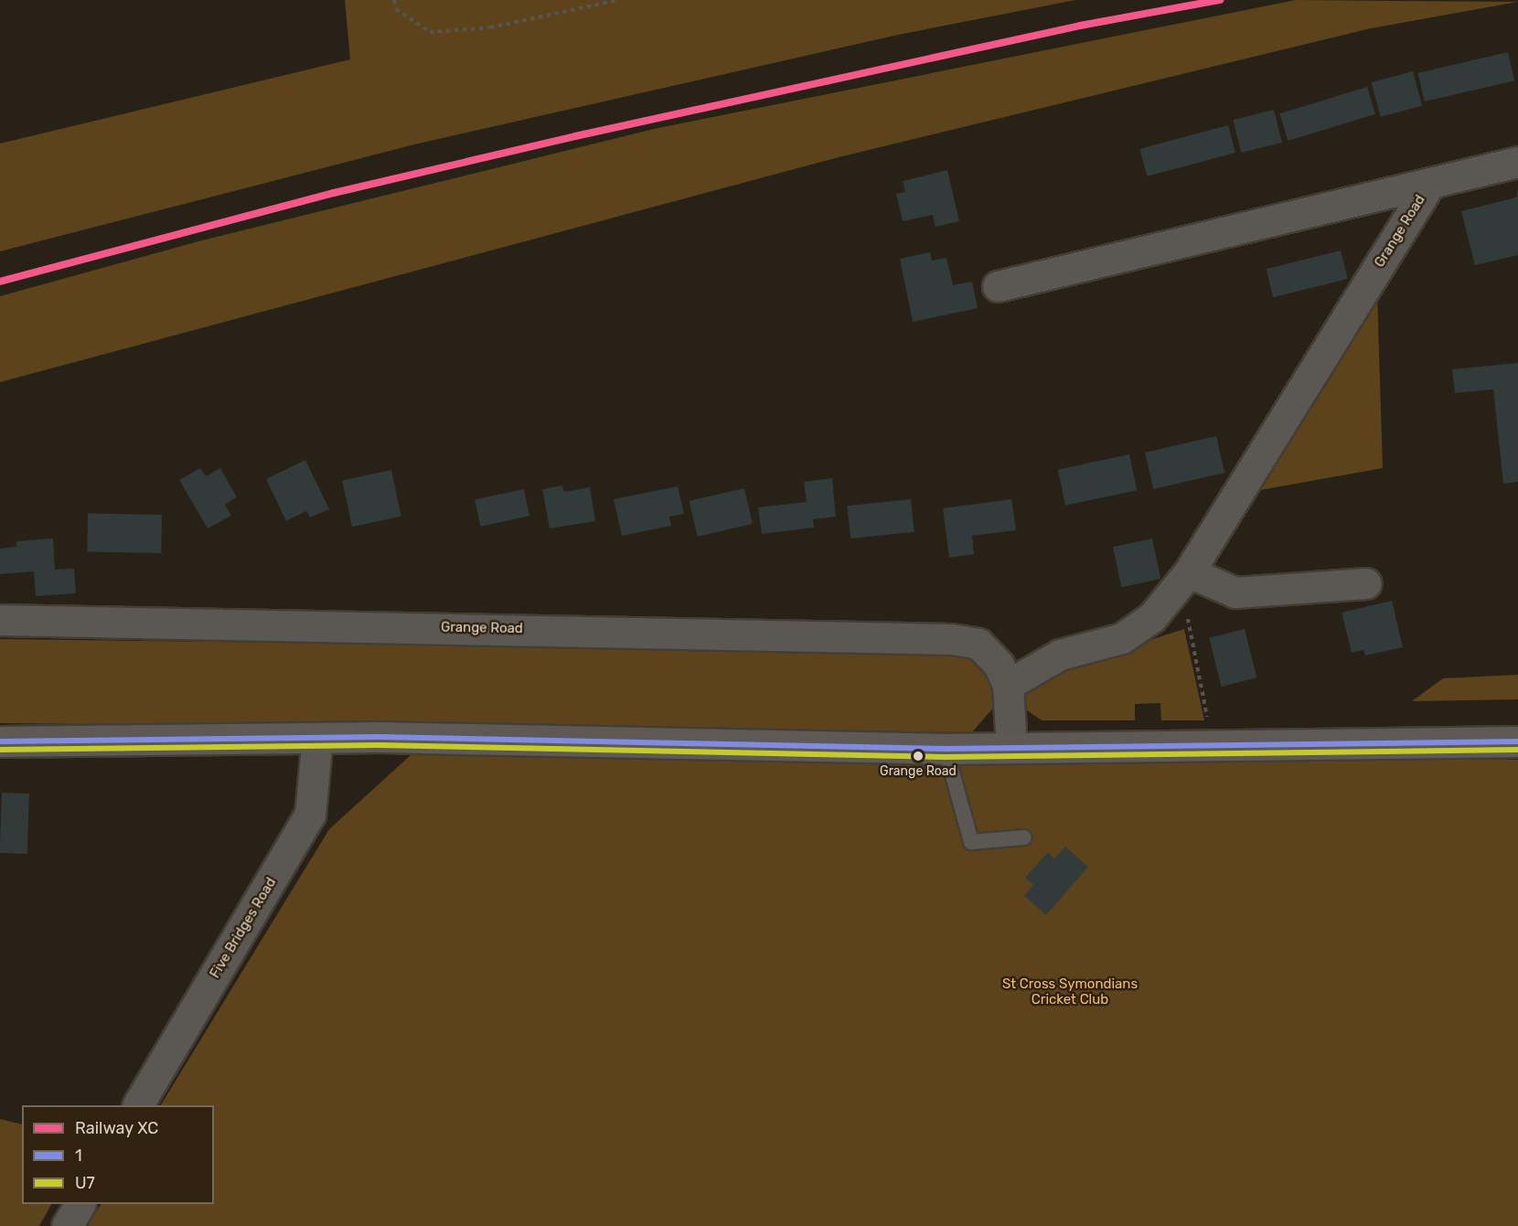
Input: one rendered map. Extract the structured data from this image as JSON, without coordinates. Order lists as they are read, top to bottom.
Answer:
{
  "streets": {
    "street": ["Grange Road", "Five Bridges Road"]
  },
  "parks": ["St Cross Symondians Cricket Club"],
  "places": ["Grange Road"],
  "lines": ["rail line XC", "transit line 1", "transit line U7"],
  "legend": ["Railway XC", "1", "U7"]
}
